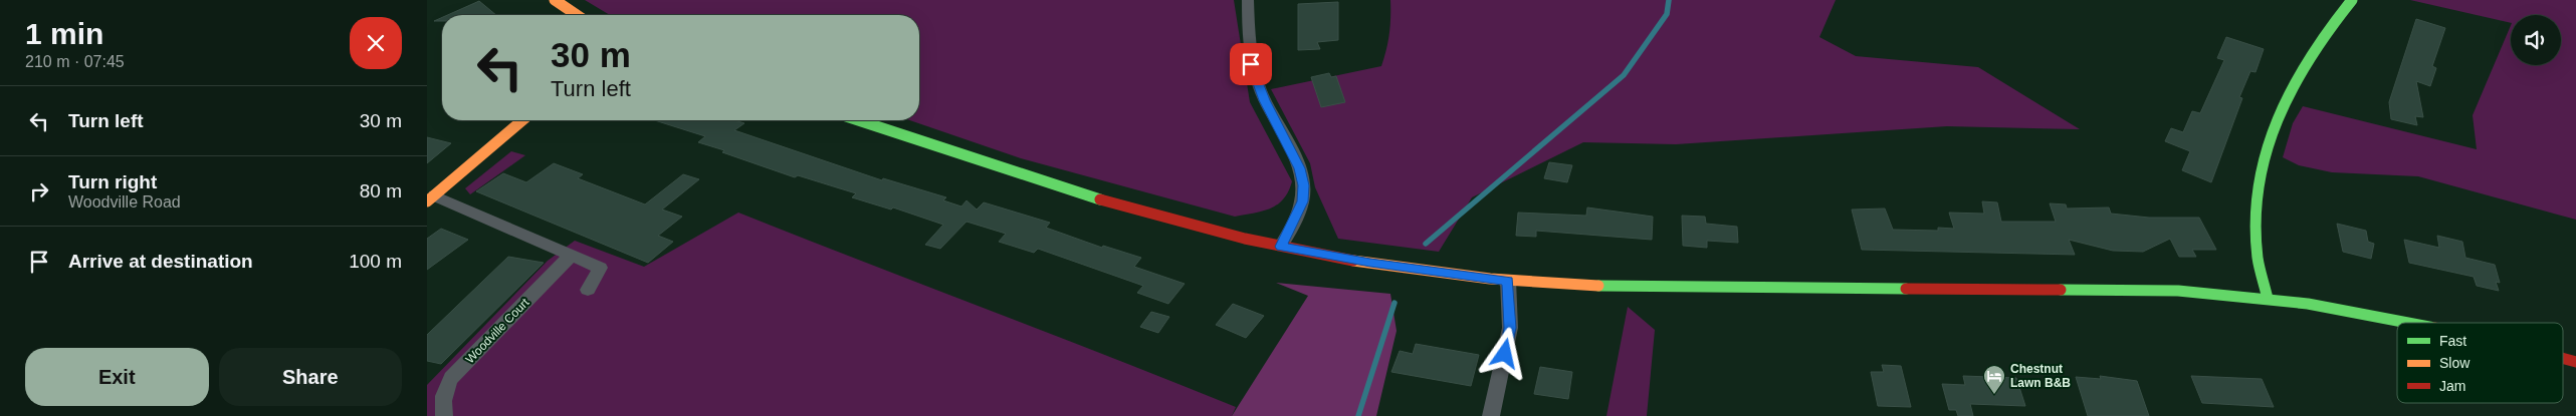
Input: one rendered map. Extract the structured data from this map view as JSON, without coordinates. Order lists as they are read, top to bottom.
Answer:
{
  "streets": {
    "street": ["Woodville Court"]
  },
  "places": {
    "hotel": ["Chestnut Lawn B&B"]
  },
  "legend": ["Fast", "Slow", "Jam"],
  "page": {
    "heading": ["1 min", "210 m · 07:45"],
    "turn": ["30 m", "Turn left"],
    "list": [
      {
        "name": "Turn left",
        "value": "30 m"
      },
      {
        "name": "Turn right",
        "note": "Woodville Road",
        "value": "80 m"
      },
      {
        "name": "Arrive at destination",
        "value": "100 m"
      }
    ],
    "buttons": ["Exit", "Share"]
  }
}
